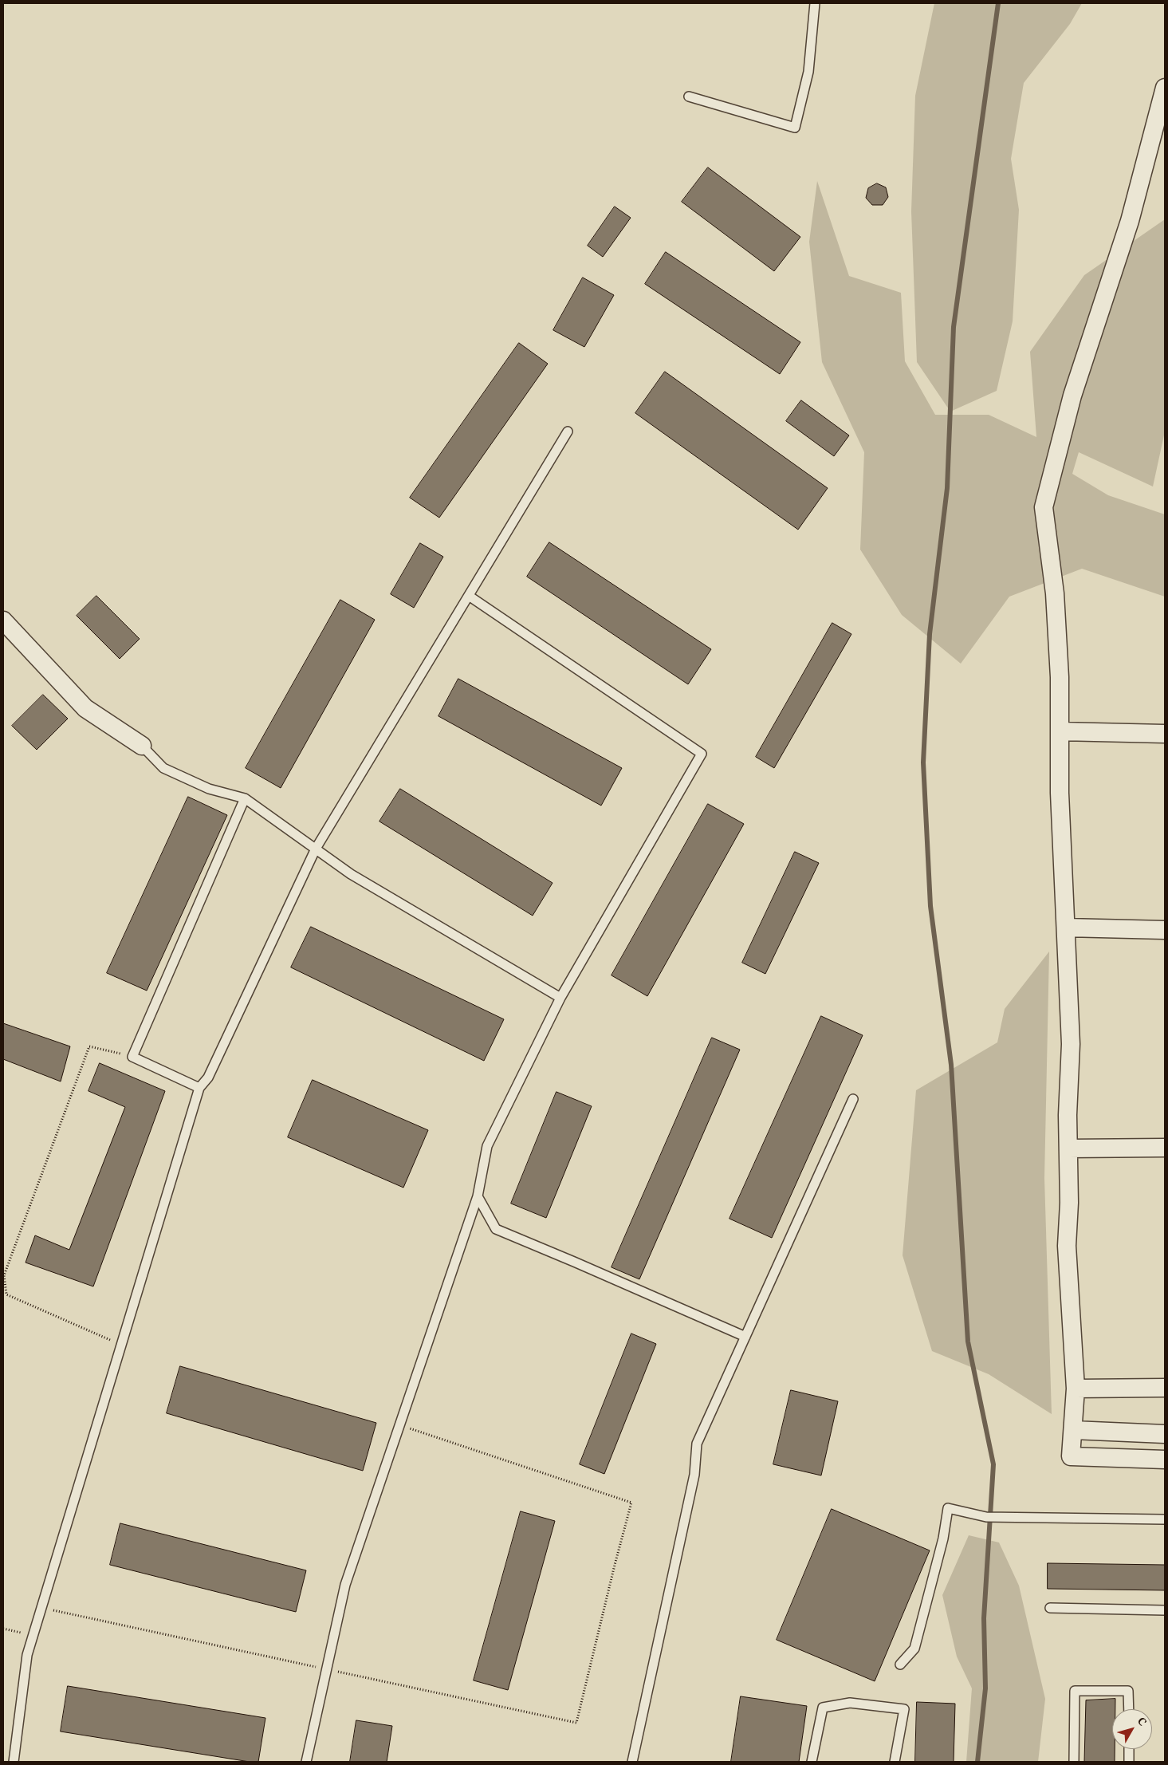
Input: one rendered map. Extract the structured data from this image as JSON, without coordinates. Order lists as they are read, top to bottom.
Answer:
{
  "north": "top right"
}
